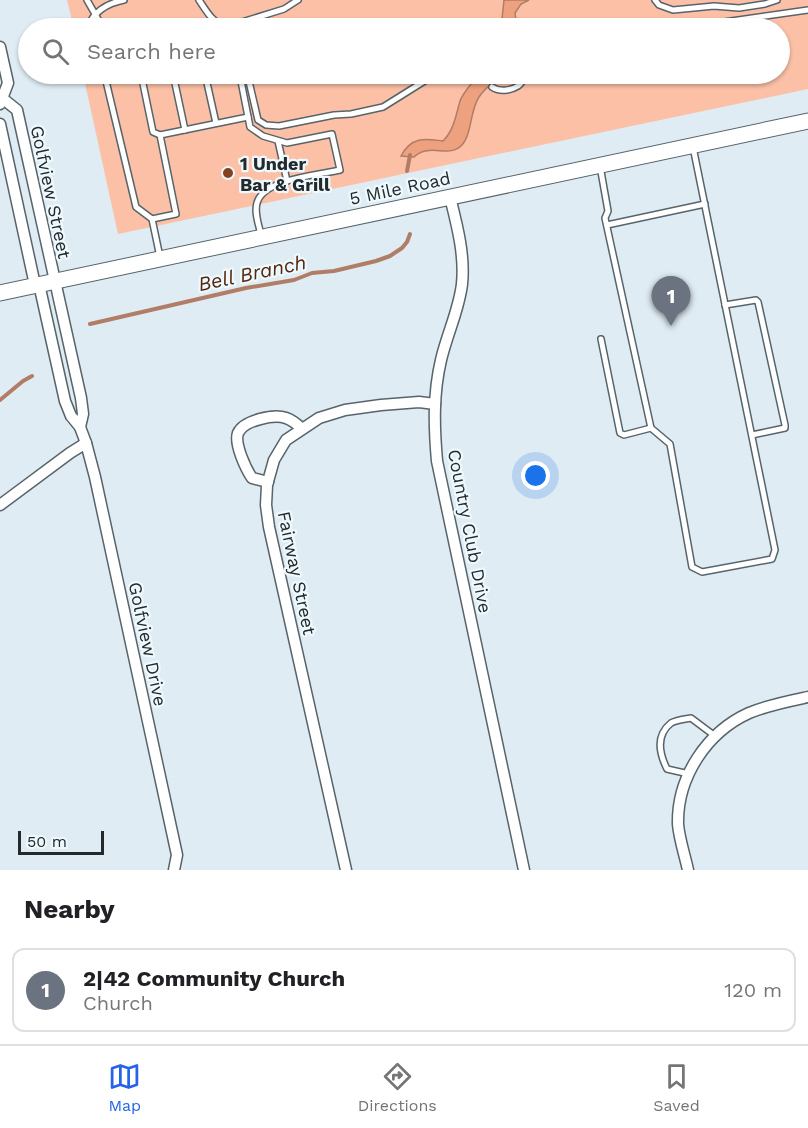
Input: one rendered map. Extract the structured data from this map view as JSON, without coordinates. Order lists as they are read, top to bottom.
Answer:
{
  "streets": {
    "main road": ["5 Mile Road"],
    "street": [
      "Golfview Street",
      "Country Club Drive",
      "Fairway Street",
      "Golfview Drive"
    ]
  },
  "crossings": [
    ["5 Mile Road", "Golfview Street"],
    ["5 Mile Road", "Country Club Drive"],
    ["5 Mile Road", "Golfview Drive"],
    ["Golfview Street", "Golfview Drive"],
    ["Country Club Drive", "Fairway Street"]
  ],
  "water": ["Bell Branch"],
  "places": ["1 Under Bar & Grill"],
  "scale_bar": "50 m",
  "page": {
    "search": "Search here",
    "pins": "1",
    "scale": "50 m",
    "heading": "Nearby",
    "list": [
      {
        "mark": "1",
        "name": "2|42 Community Church",
        "note": "Church",
        "value": "120 m"
      }
    ],
    "nav": ["Map", "Directions", "Saved"]
  }
}
